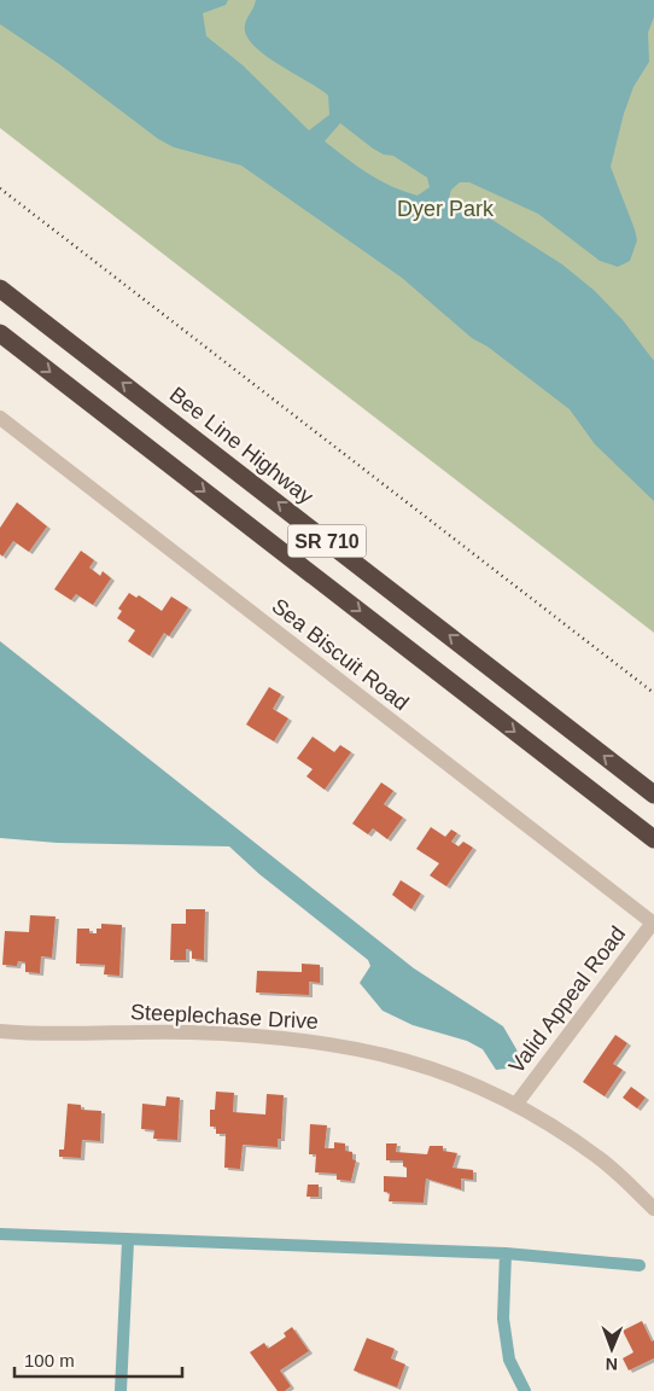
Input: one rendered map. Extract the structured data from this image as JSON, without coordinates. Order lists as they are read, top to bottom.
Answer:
{
  "streets": {
    "highway": ["Bee Line Highway", "SR 710"],
    "street": ["Sea Biscuit Road", "Valid Appeal Road", "Steeplechase Drive"]
  },
  "crossings": [
    ["Sea Biscuit Road", "Valid Appeal Road"],
    ["Valid Appeal Road", "Steeplechase Drive"]
  ],
  "parks": ["Dyer Park"],
  "scale_bar": "100 m",
  "north": "bottom"
}
